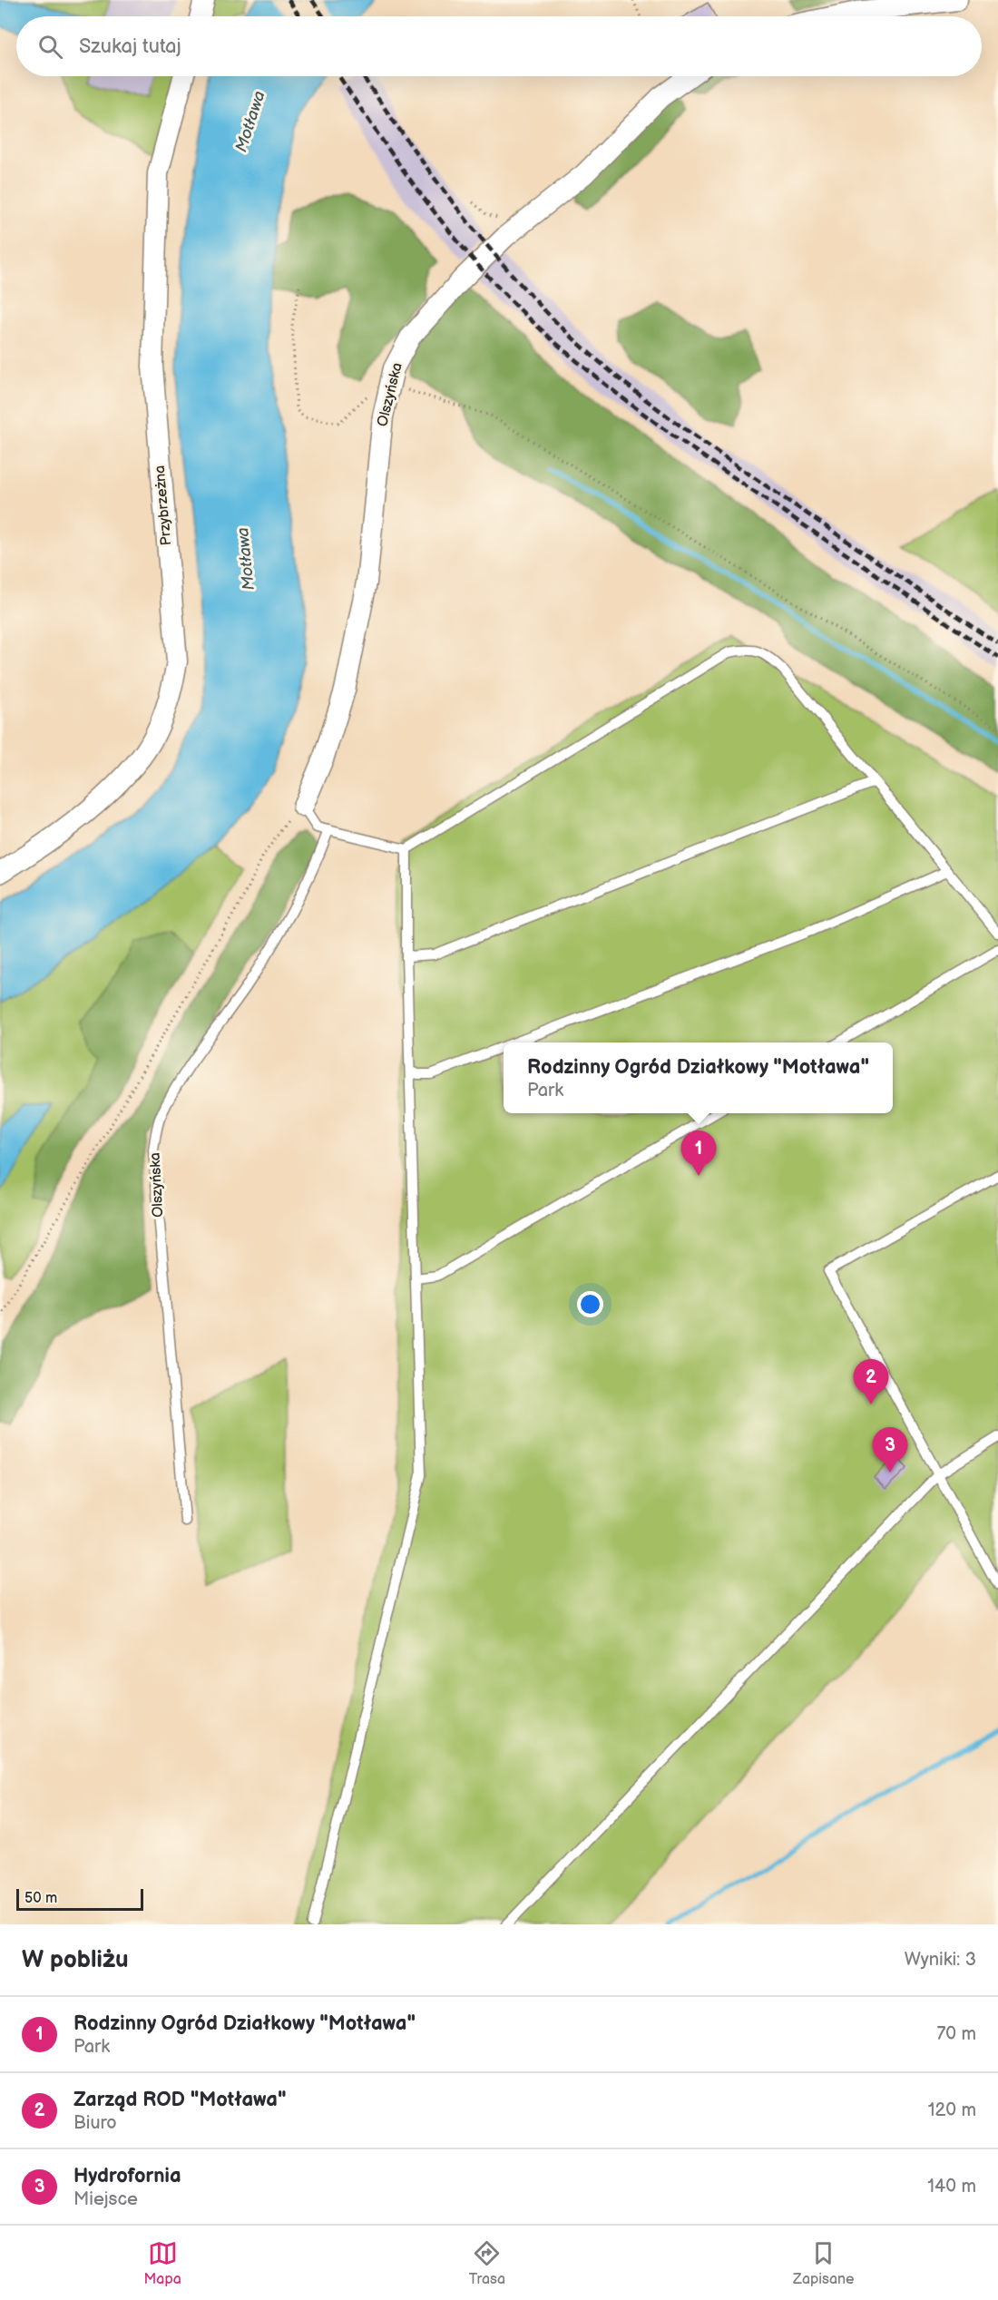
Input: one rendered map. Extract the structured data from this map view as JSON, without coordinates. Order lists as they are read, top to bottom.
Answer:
{
  "streets": {
    "street": ["Olszyńska", "Przybrzeżna"]
  },
  "water": ["Motława"],
  "scale_bar": "50 m",
  "page": {
    "search": "Szukaj tutaj",
    "popup": ["Rodzinny Ogród Działkowy \"Motława\"", "Park"],
    "pins": ["1", "2", "3"],
    "scale": "50 m",
    "heading": ["W pobliżu", "Wyniki: 3"],
    "list": [
      {
        "mark": "1",
        "name": "Rodzinny Ogród Działkowy \"Motława\"",
        "note": "Park",
        "value": "70 m"
      },
      {
        "mark": "2",
        "name": "Zarząd ROD \"Motława\"",
        "note": "Biuro",
        "value": "120 m"
      },
      {
        "mark": "3",
        "name": "Hydrofornia",
        "note": "Miejsce",
        "value": "140 m"
      }
    ],
    "nav": ["Mapa", "Trasa", "Zapisane"]
  }
}
